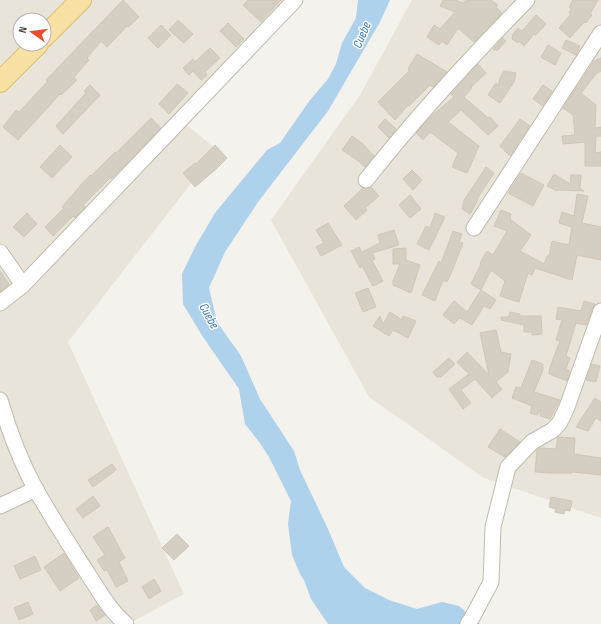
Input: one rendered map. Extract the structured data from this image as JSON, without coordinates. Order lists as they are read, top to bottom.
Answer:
{
  "water": ["Cuebe"],
  "north": "left"
}
